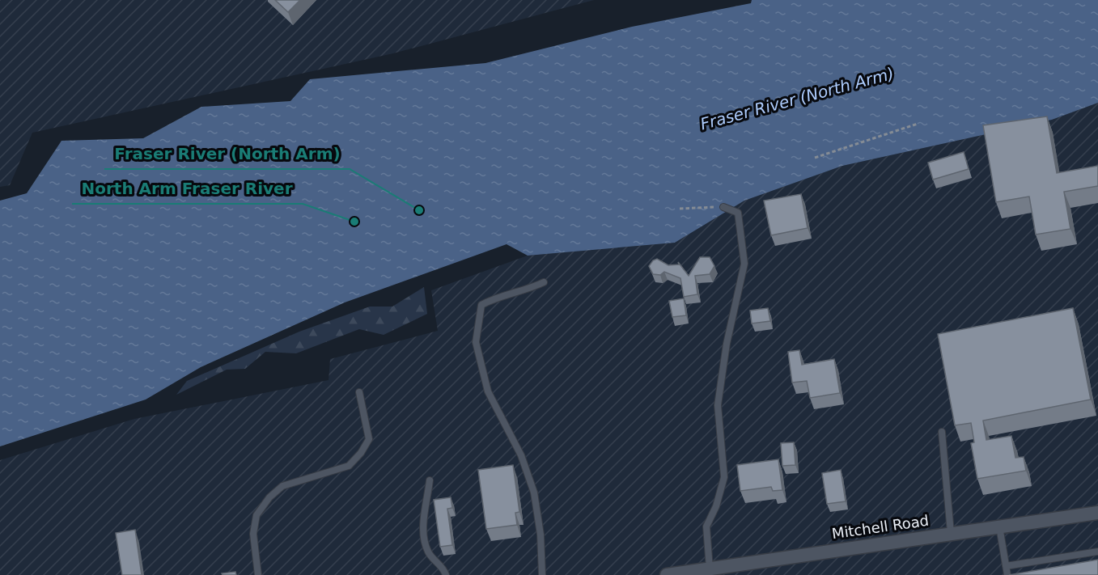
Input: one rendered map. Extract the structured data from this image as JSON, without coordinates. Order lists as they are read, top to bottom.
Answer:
{
  "streets": {
    "street": ["Mitchell Road"]
  },
  "water": ["Fraser River (North Arm)"],
  "places": ["Fraser River (North Arm)", "North Arm Fraser River"]
}
